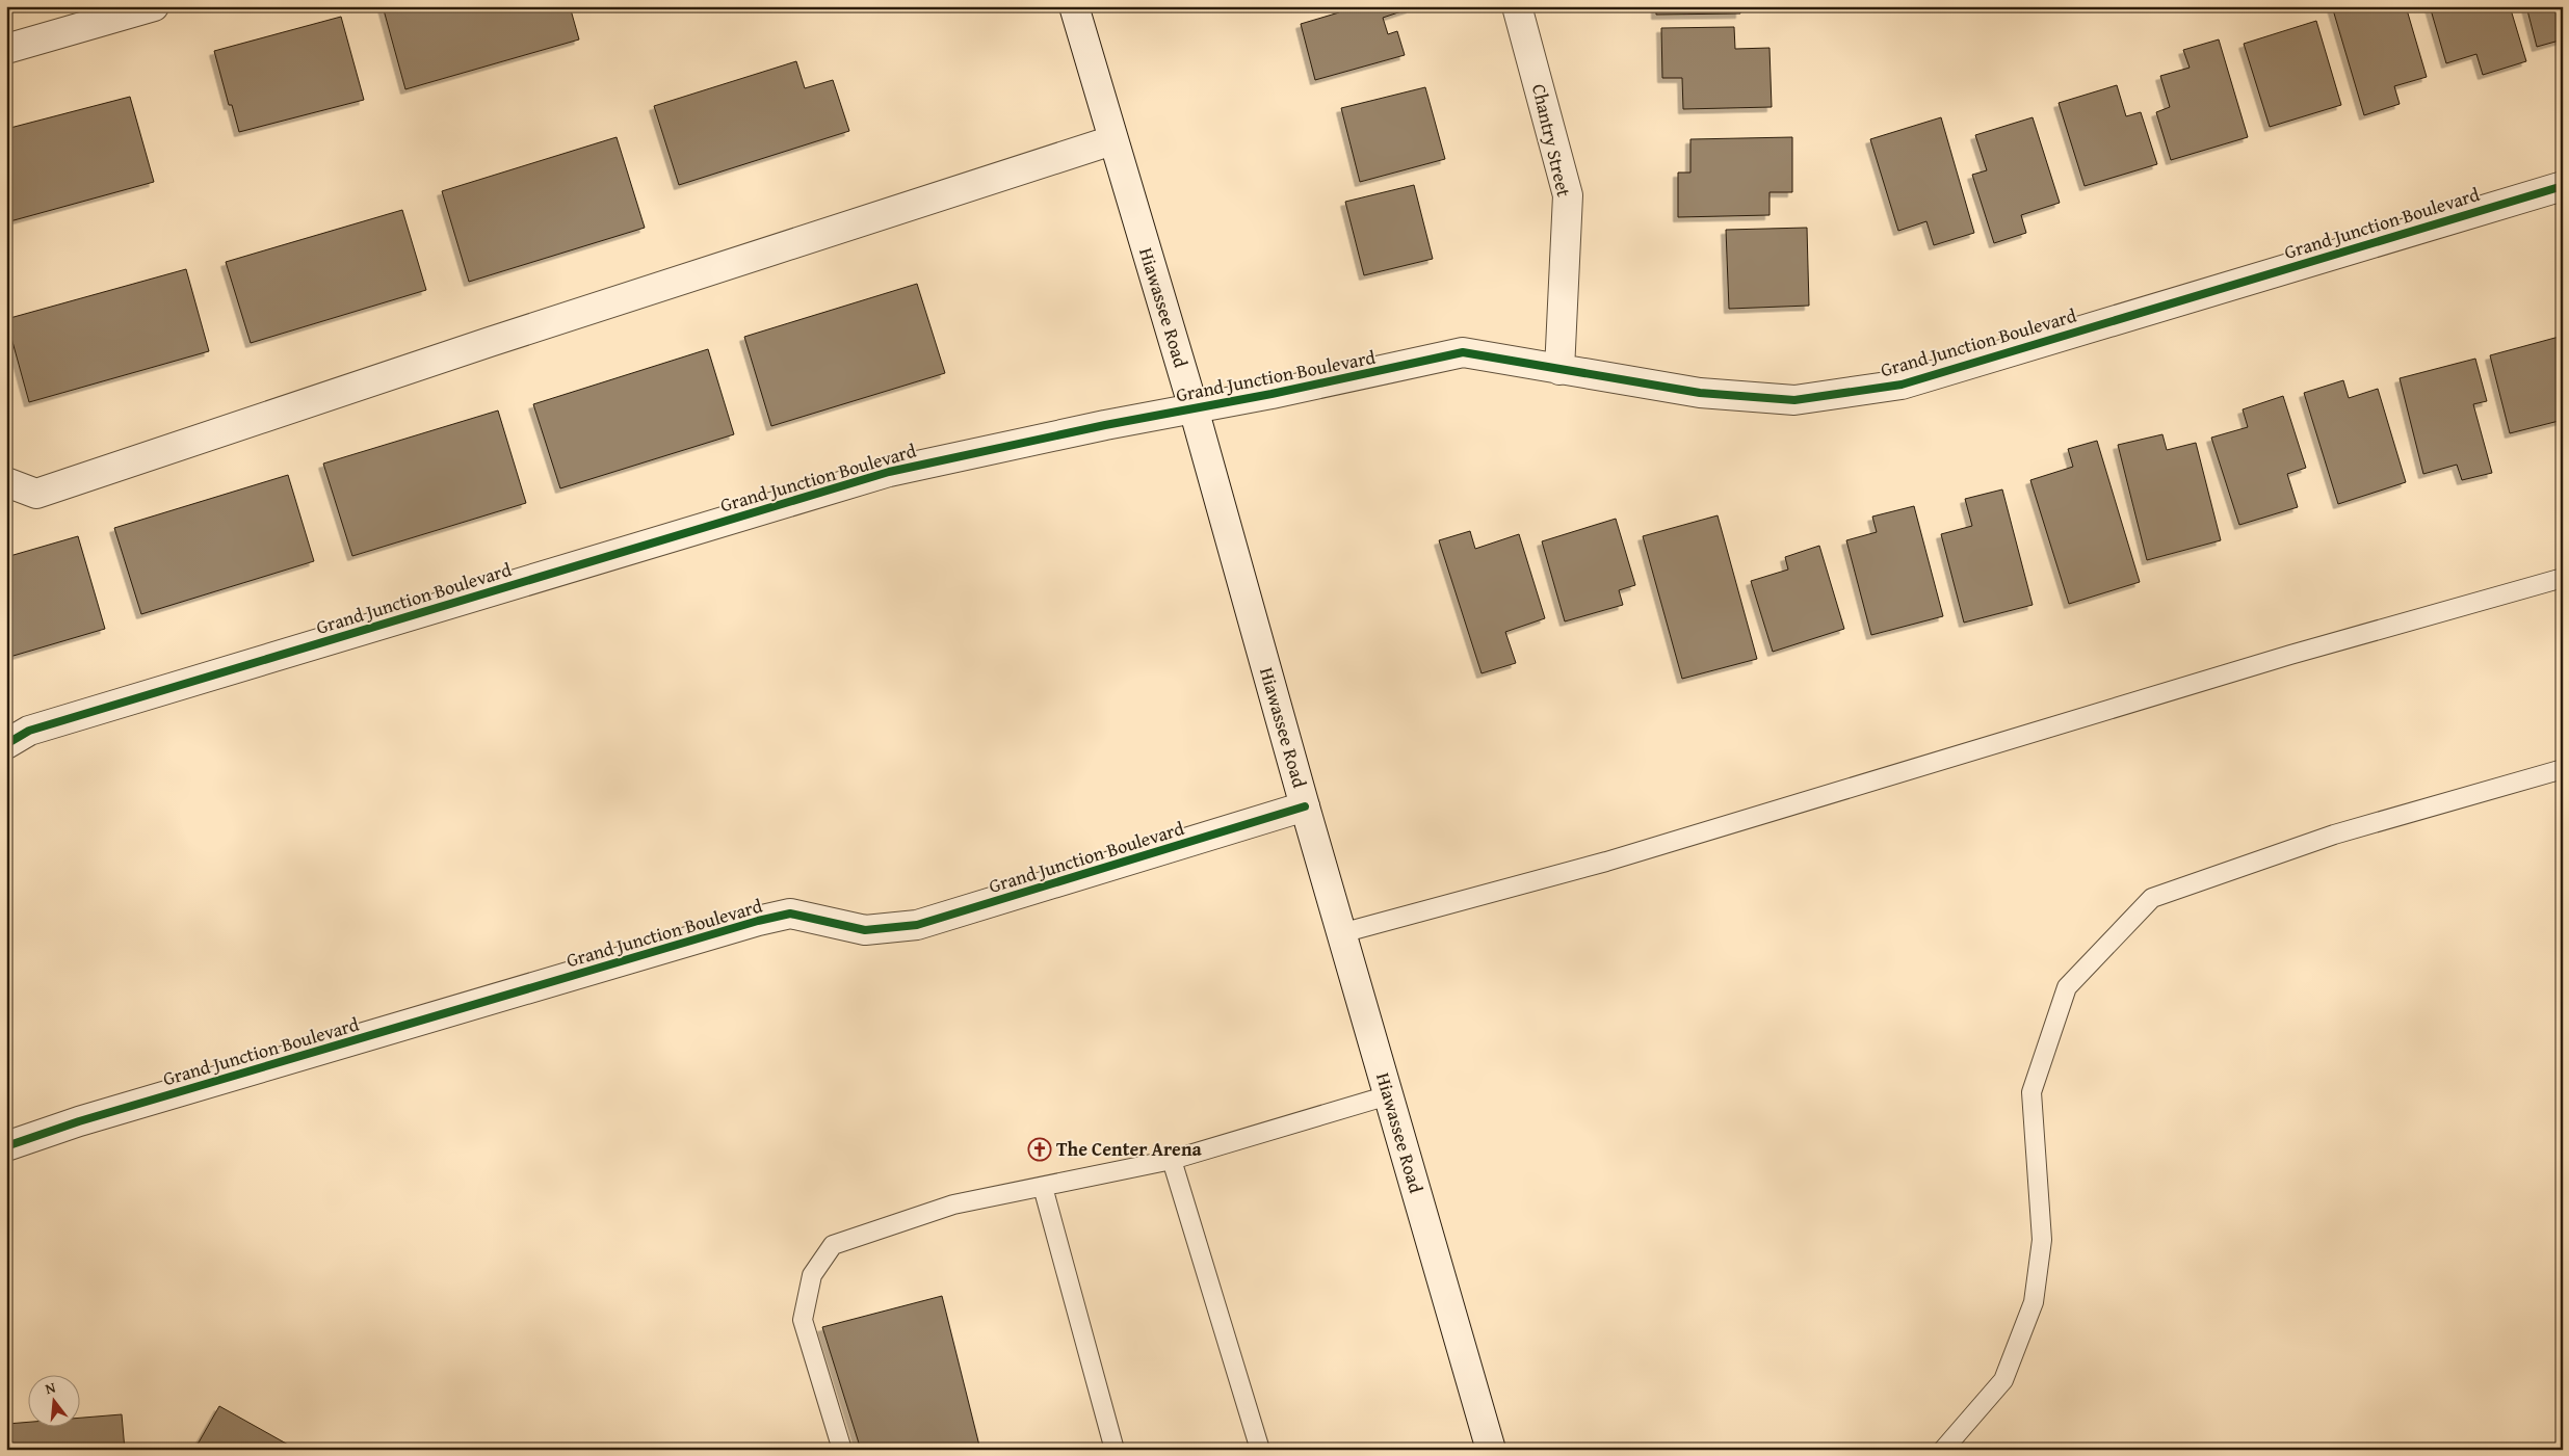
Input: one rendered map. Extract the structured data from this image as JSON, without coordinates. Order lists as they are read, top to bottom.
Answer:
{
  "streets": {
    "street": ["Chantry Street", "Grand Junction Boulevard", "Hiawassee Road"]
  },
  "crossings": [
    ["Chantry Street", "Grand Junction Boulevard"],
    ["Grand Junction Boulevard", "Hiawassee Road"]
  ],
  "places": {
    "church": ["The Center Arena"]
  },
  "north": "top"
}
